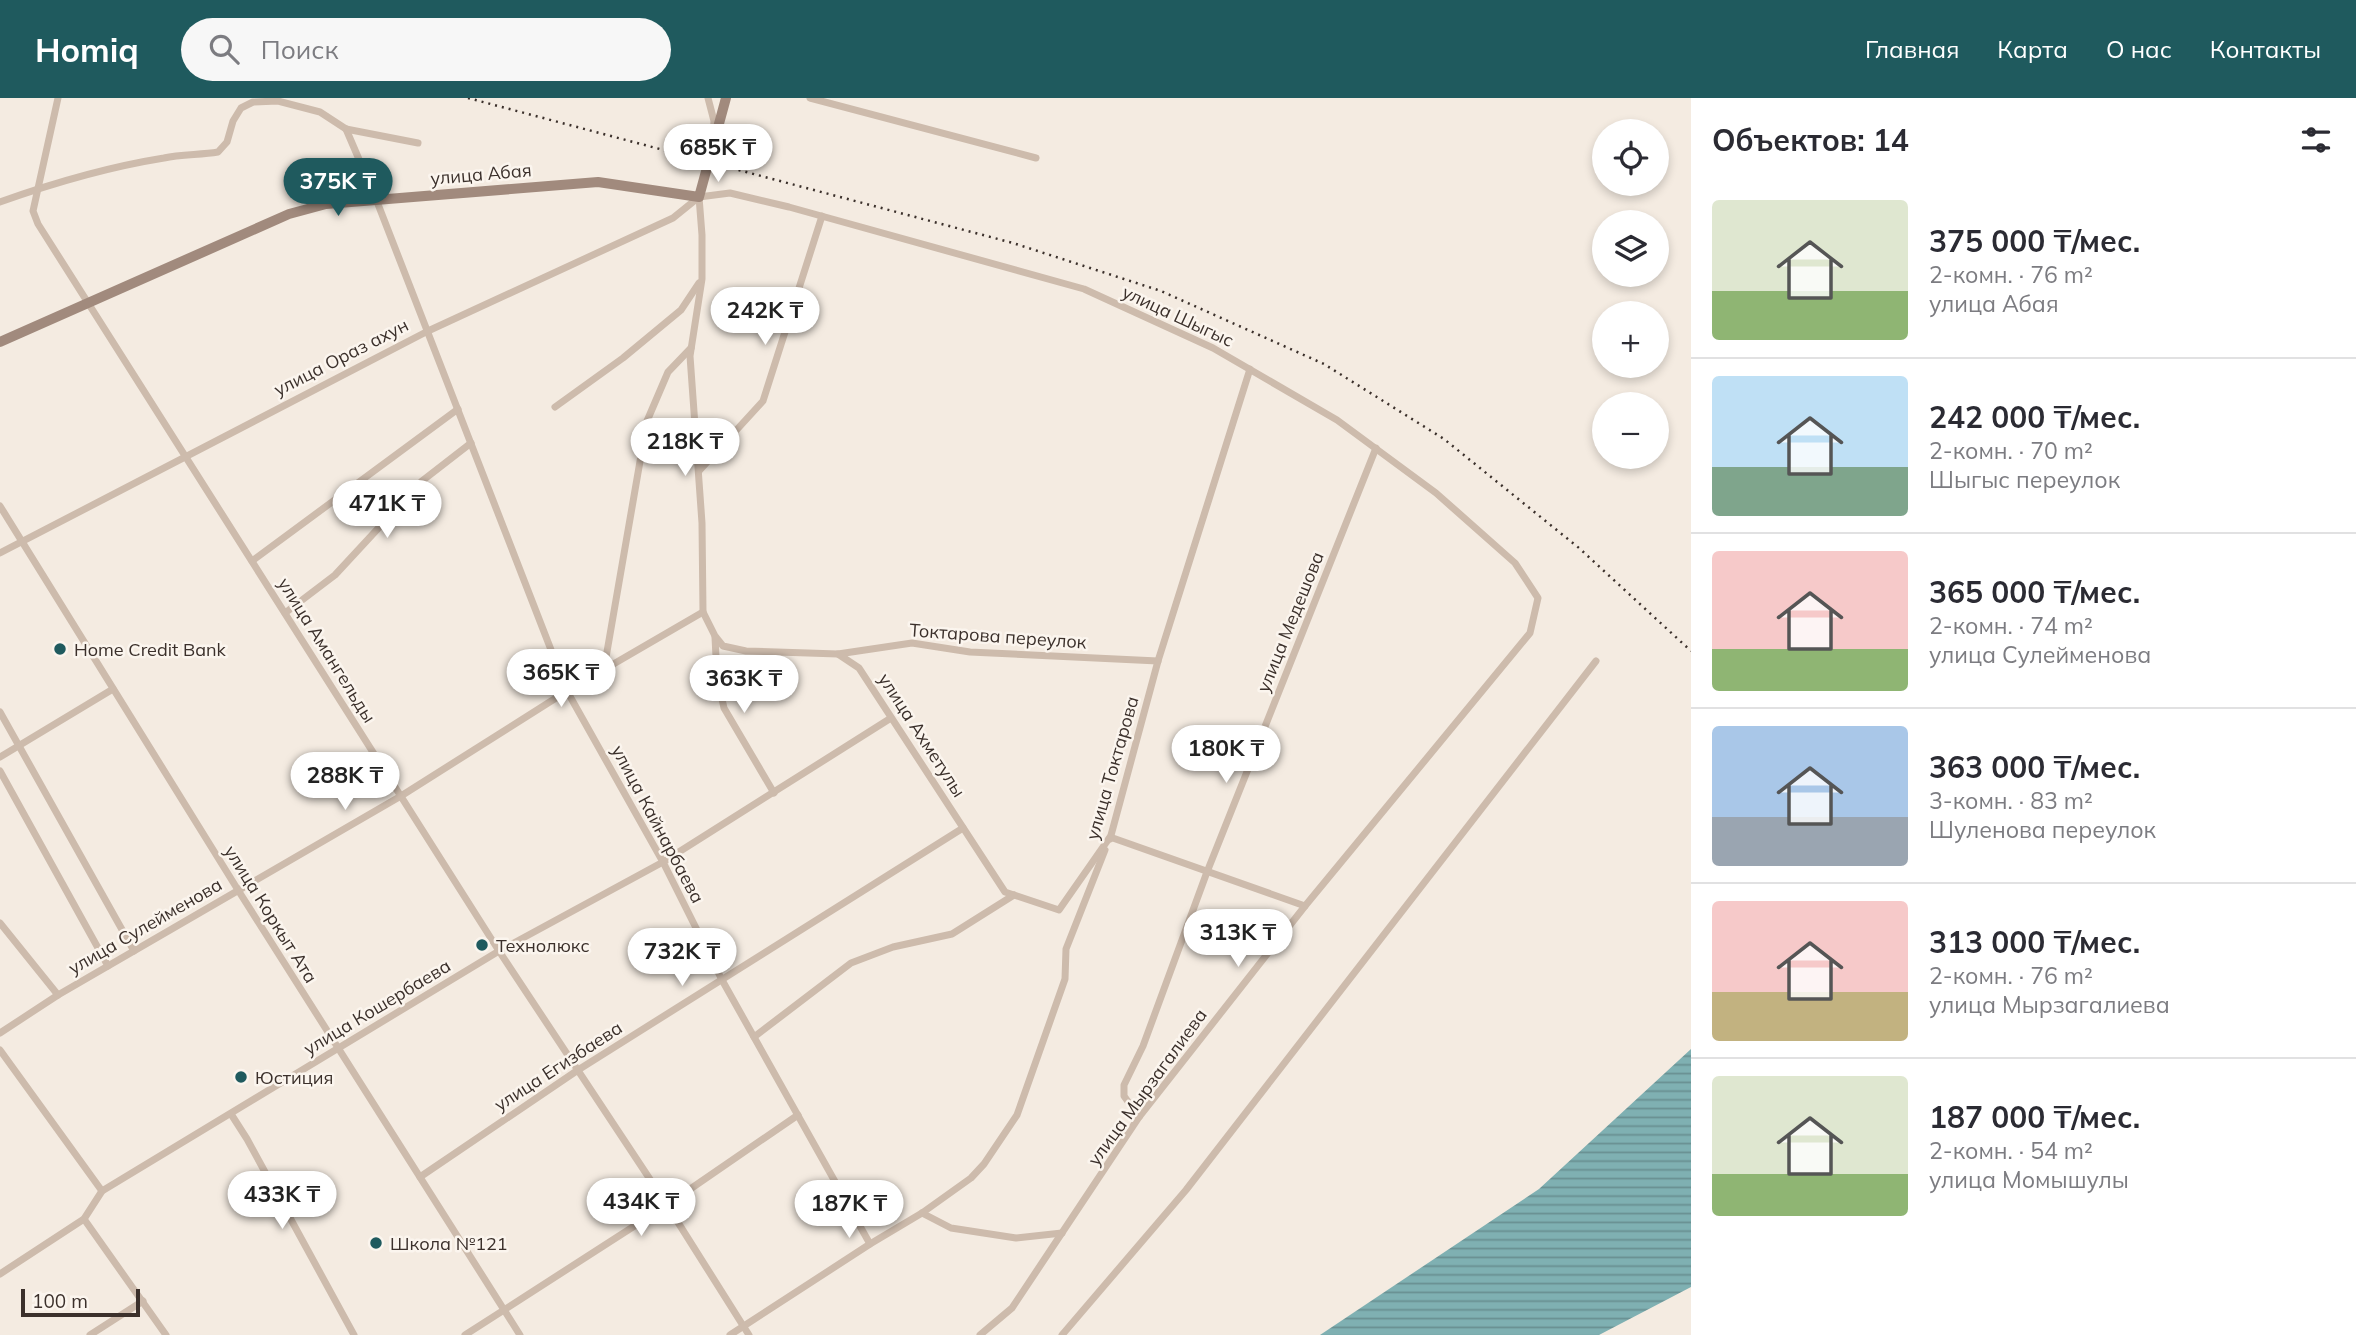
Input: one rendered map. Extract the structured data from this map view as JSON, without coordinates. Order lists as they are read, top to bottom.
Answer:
{
  "streets": {
    "street": [
      "улица Абая",
      "улица Шыгыс",
      "улица Ораз ахун",
      "улица Медешова",
      "Токтарова переулок",
      "улица Амангельды",
      "улица Ахметулы",
      "улица Токтарова",
      "улица Кайнарбаева",
      "улица Коркыт Ата",
      "улица Сулейменова",
      "улица Кошербаева",
      "улица Егизбаева",
      "улица Мырзагалиева"
    ]
  },
  "crossings": [
    ["улица Абая", "улица Шыгыс"],
    ["улица Абая", "улица Ораз ахун"],
    ["улица Абая", "улица Амангельды"],
    ["улица Абая", "улица Кайнарбаева"],
    ["улица Шыгыс", "улица Ораз ахун"],
    ["улица Шыгыс", "улица Медешова"],
    ["улица Шыгыс", "улица Токтарова"],
    ["улица Шыгыс", "улица Мырзагалиева"],
    ["улица Ораз ахун", "улица Амангельды"],
    ["улица Ораз ахун", "улица Кайнарбаева"],
    ["улица Ораз ахун", "улица Коркыт Ата"],
    ["улица Медешова", "улица Мырзагалиева"],
    ["Токтарова переулок", "улица Ахметулы"],
    ["Токтарова переулок", "улица Токтарова"],
    ["улица Амангельды", "улица Токтарова"],
    ["улица Амангельды", "улица Сулейменова"],
    ["улица Амангельды", "улица Кошербаева"],
    ["улица Амангельды", "улица Егизбаева"],
    ["улица Ахметулы", "улица Токтарова"],
    ["улица Ахметулы", "улица Кошербаева"],
    ["улица Ахметулы", "улица Егизбаева"],
    ["улица Токтарова", "улица Кайнарбаева"],
    ["улица Кайнарбаева", "улица Сулейменова"],
    ["улица Кайнарбаева", "улица Кошербаева"],
    ["улица Кайнарбаева", "улица Егизбаева"],
    ["улица Коркыт Ата", "улица Сулейменова"],
    ["улица Коркыт Ата", "улица Кошербаева"],
    ["улица Коркыт Ата", "улица Егизбаева"]
  ],
  "places": [
    "Home Credit Bank",
    "Технолюкс",
    "Юстиция",
    "Школа №121"
  ],
  "scale_bar": "100 m",
  "page": {
    "header": "Homiq",
    "search": "Поиск",
    "nav": [
      "Главная",
      "Карта",
      "О нас",
      "Контакты"
    ],
    "heading": "Объектов: 14",
    "map_buttons": ["+", "−"],
    "price": [
      "685K ₸",
      "375K ₸",
      "242K ₸",
      "218K ₸",
      "471K ₸",
      "365K ₸",
      "363K ₸",
      "180K ₸",
      "288K ₸",
      "313K ₸",
      "732K ₸",
      "433K ₸",
      "434K ₸",
      "187K ₸"
    ],
    "list": [
      {
        "name": "375 000 ₸/мес.",
        "note": "2-комн. · 76 m² · улица Абая"
      },
      {
        "name": "242 000 ₸/мес.",
        "note": "2-комн. · 70 m² · Шыгыс переулок"
      },
      {
        "name": "365 000 ₸/мес.",
        "note": "2-комн. · 74 m² · улица Сулейменова"
      },
      {
        "name": "363 000 ₸/мес.",
        "note": "3-комн. · 83 m² · Шуленова переулок"
      },
      {
        "name": "313 000 ₸/мес.",
        "note": "2-комн. · 76 m² · улица Мырзагалиева"
      },
      {
        "name": "187 000 ₸/мес.",
        "note": "2-комн. · 54 m² · улица Момышулы"
      }
    ],
    "scale": "100 m"
  }
}
